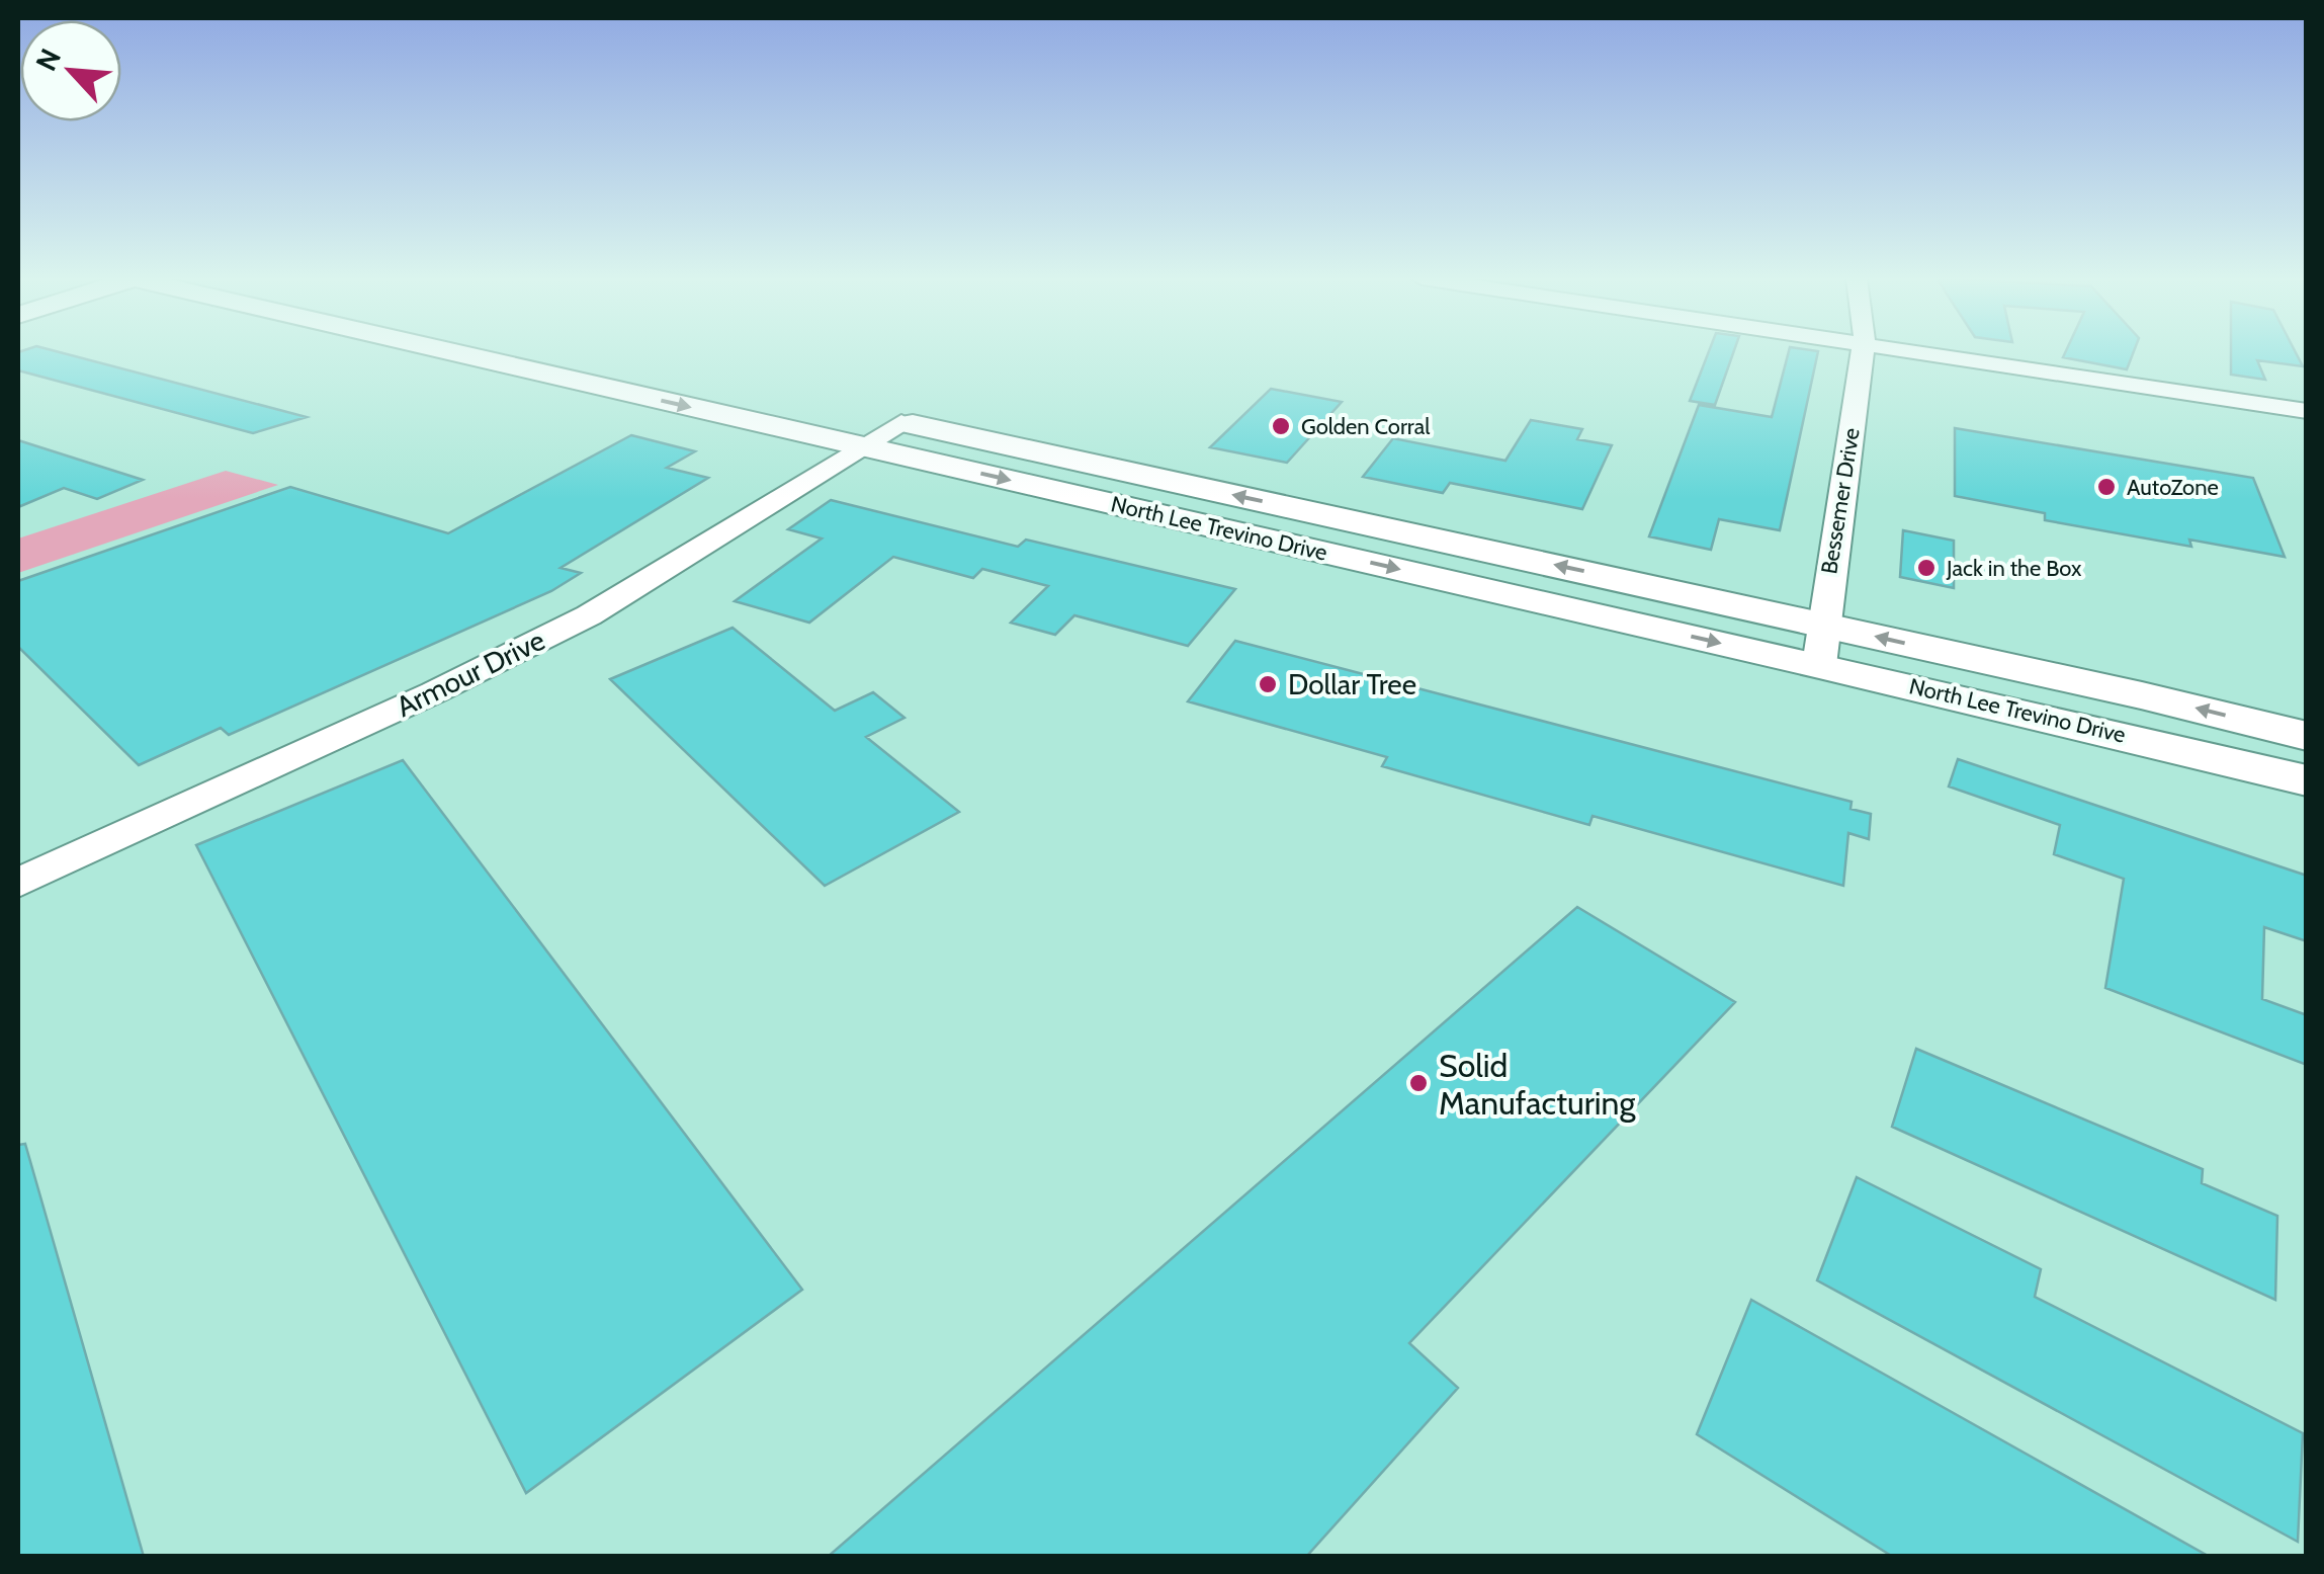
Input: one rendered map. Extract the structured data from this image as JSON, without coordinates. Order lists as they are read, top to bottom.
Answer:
{
  "streets": {
    "main road": ["North Lee Trevino Drive"],
    "street": ["Bessemer Drive", "Armour Drive"]
  },
  "crossings": [
    ["Bessemer Drive", "North Lee Trevino Drive"],
    ["North Lee Trevino Drive", "Armour Drive"]
  ],
  "places": [
    "Golden Corral",
    "AutoZone",
    "Jack in the Box",
    "Dollar Tree",
    "Solid Manufacturing"
  ],
  "north": "top left"
}
